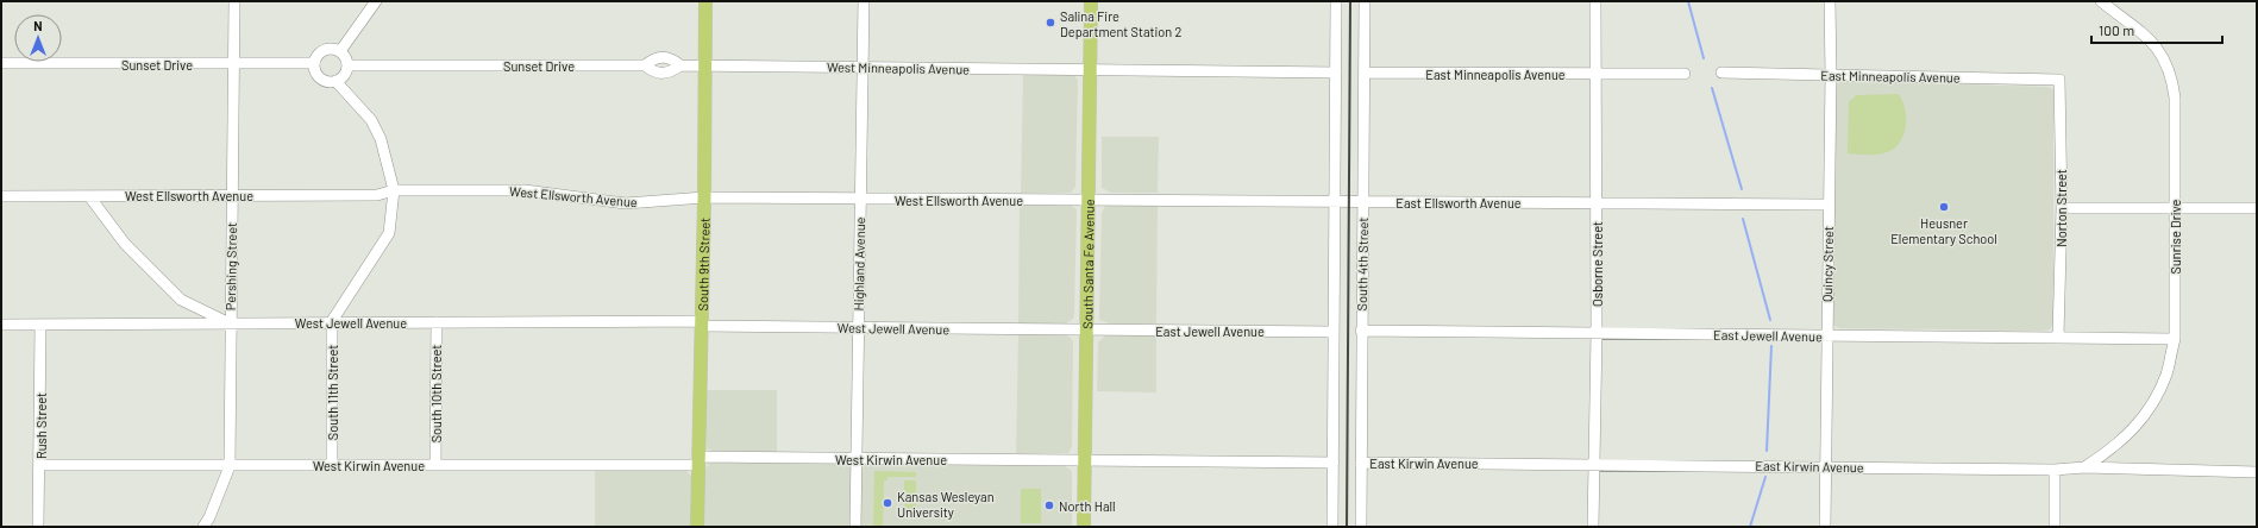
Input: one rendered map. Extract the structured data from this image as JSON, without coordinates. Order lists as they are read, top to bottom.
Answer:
{
  "streets": {
    "main road": ["South 9th Street", "South Santa Fe Avenue"],
    "street": [
      "Sunset Drive",
      "West Minneapolis Avenue",
      "East Minneapolis Avenue",
      "West Ellsworth Avenue",
      "East Ellsworth Avenue",
      "Norton Street",
      "Sunrise Drive",
      "Highland Avenue",
      "South 4th Street",
      "Osborne Street",
      "Quincy Street",
      "Pershing Street",
      "West Jewell Avenue",
      "East Jewell Avenue",
      "South 11th Street",
      "South 10th Street",
      "Rush Street",
      "West Kirwin Avenue",
      "East Kirwin Avenue"
    ]
  },
  "crossings": [
    ["Sunset Drive", "West Minneapolis Avenue"],
    ["Sunset Drive", "South 9th Street"],
    ["Sunset Drive", "Pershing Street"],
    ["West Minneapolis Avenue", "South 9th Street"],
    ["West Minneapolis Avenue", "Highland Avenue"],
    ["West Minneapolis Avenue", "South Santa Fe Avenue"],
    ["East Minneapolis Avenue", "Norton Street"],
    ["East Minneapolis Avenue", "South 4th Street"],
    ["East Minneapolis Avenue", "Osborne Street"],
    ["East Minneapolis Avenue", "Quincy Street"],
    ["West Ellsworth Avenue", "East Ellsworth Avenue"],
    ["West Ellsworth Avenue", "South 9th Street"],
    ["West Ellsworth Avenue", "Highland Avenue"],
    ["West Ellsworth Avenue", "South Santa Fe Avenue"],
    ["West Ellsworth Avenue", "Pershing Street"],
    ["East Ellsworth Avenue", "South Santa Fe Avenue"],
    ["East Ellsworth Avenue", "South 4th Street"],
    ["East Ellsworth Avenue", "Osborne Street"],
    ["East Ellsworth Avenue", "Quincy Street"],
    ["Norton Street", "East Jewell Avenue"],
    ["Sunrise Drive", "East Jewell Avenue"],
    ["Sunrise Drive", "East Kirwin Avenue"],
    ["South 9th Street", "West Jewell Avenue"],
    ["South 9th Street", "West Kirwin Avenue"],
    ["Highland Avenue", "West Jewell Avenue"],
    ["Highland Avenue", "West Kirwin Avenue"],
    ["South Santa Fe Avenue", "West Jewell Avenue"],
    ["South Santa Fe Avenue", "East Jewell Avenue"],
    ["South Santa Fe Avenue", "West Kirwin Avenue"],
    ["South 4th Street", "East Jewell Avenue"],
    ["South 4th Street", "East Kirwin Avenue"],
    ["Osborne Street", "East Jewell Avenue"],
    ["Osborne Street", "East Kirwin Avenue"],
    ["Quincy Street", "East Jewell Avenue"],
    ["Quincy Street", "East Kirwin Avenue"],
    ["Pershing Street", "West Jewell Avenue"],
    ["Pershing Street", "West Kirwin Avenue"],
    ["West Jewell Avenue", "East Jewell Avenue"],
    ["West Jewell Avenue", "South 11th Street"],
    ["West Jewell Avenue", "South 10th Street"],
    ["West Jewell Avenue", "Rush Street"],
    ["South 11th Street", "West Kirwin Avenue"],
    ["South 10th Street", "West Kirwin Avenue"],
    ["Rush Street", "West Kirwin Avenue"]
  ],
  "places": [
    "Salina Fire Department Station 2",
    "Heusner Elementary School",
    "Kansas Wesleyan University",
    "North Hall"
  ],
  "scale_bar": "100 m",
  "north": "top"
}
